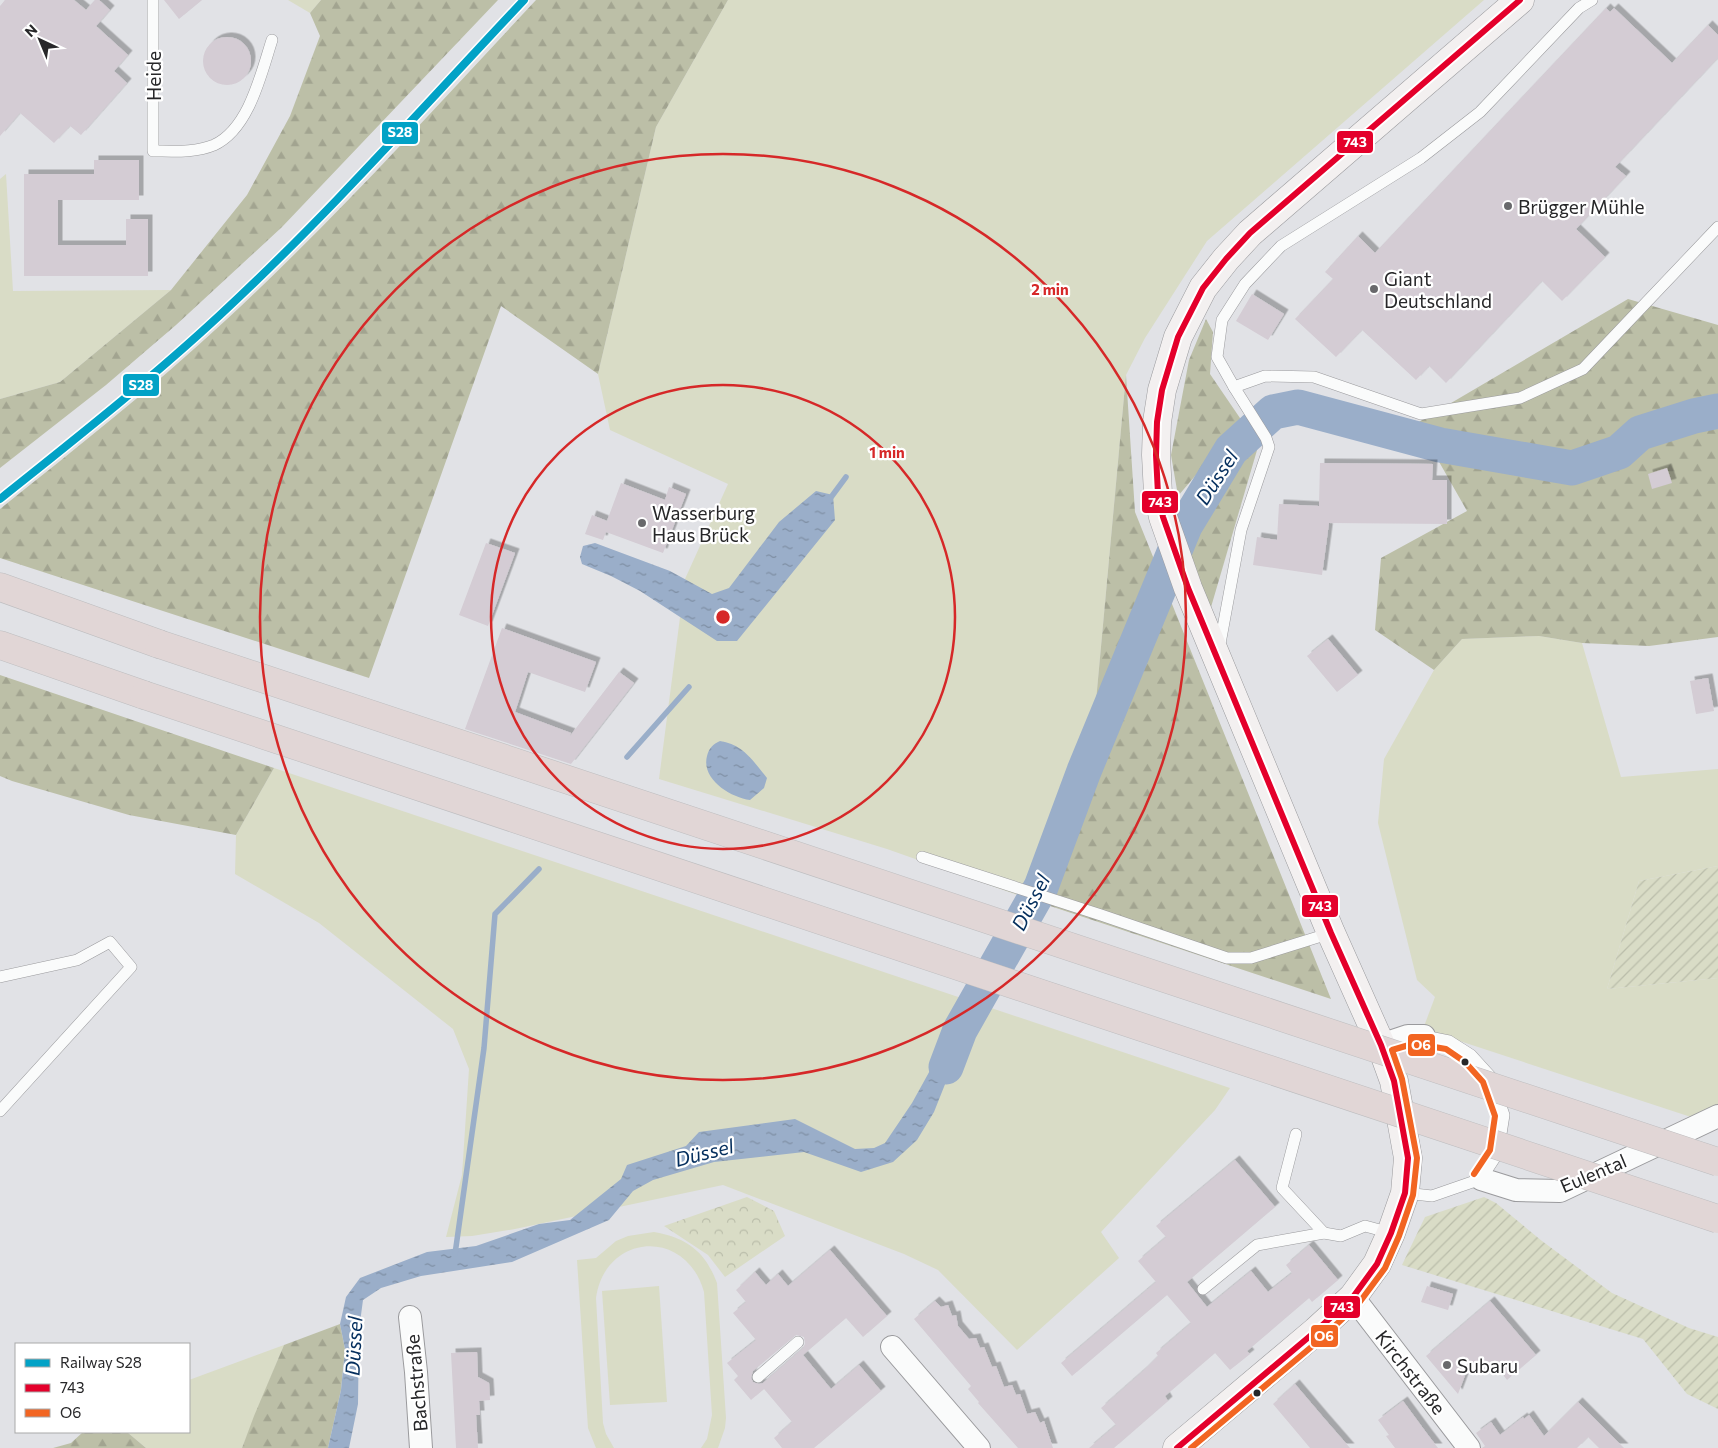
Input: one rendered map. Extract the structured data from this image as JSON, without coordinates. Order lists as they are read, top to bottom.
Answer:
{
  "streets": {
    "street": ["Eulental", "Kirchstraße", "Bachstraße"],
    "lane": ["Heide"]
  },
  "water": ["Düssel"],
  "places": [
    "Brügger Mühle",
    "Giant Deutschland",
    "Wasserburg Haus Brück",
    "Subaru"
  ],
  "lines": ["rail line S28", "transit line 743", "transit line O6"],
  "legend": ["Railway S28", "743", "O6"],
  "north": "top left",
  "rings": ["2 min", "1 min"]
}
